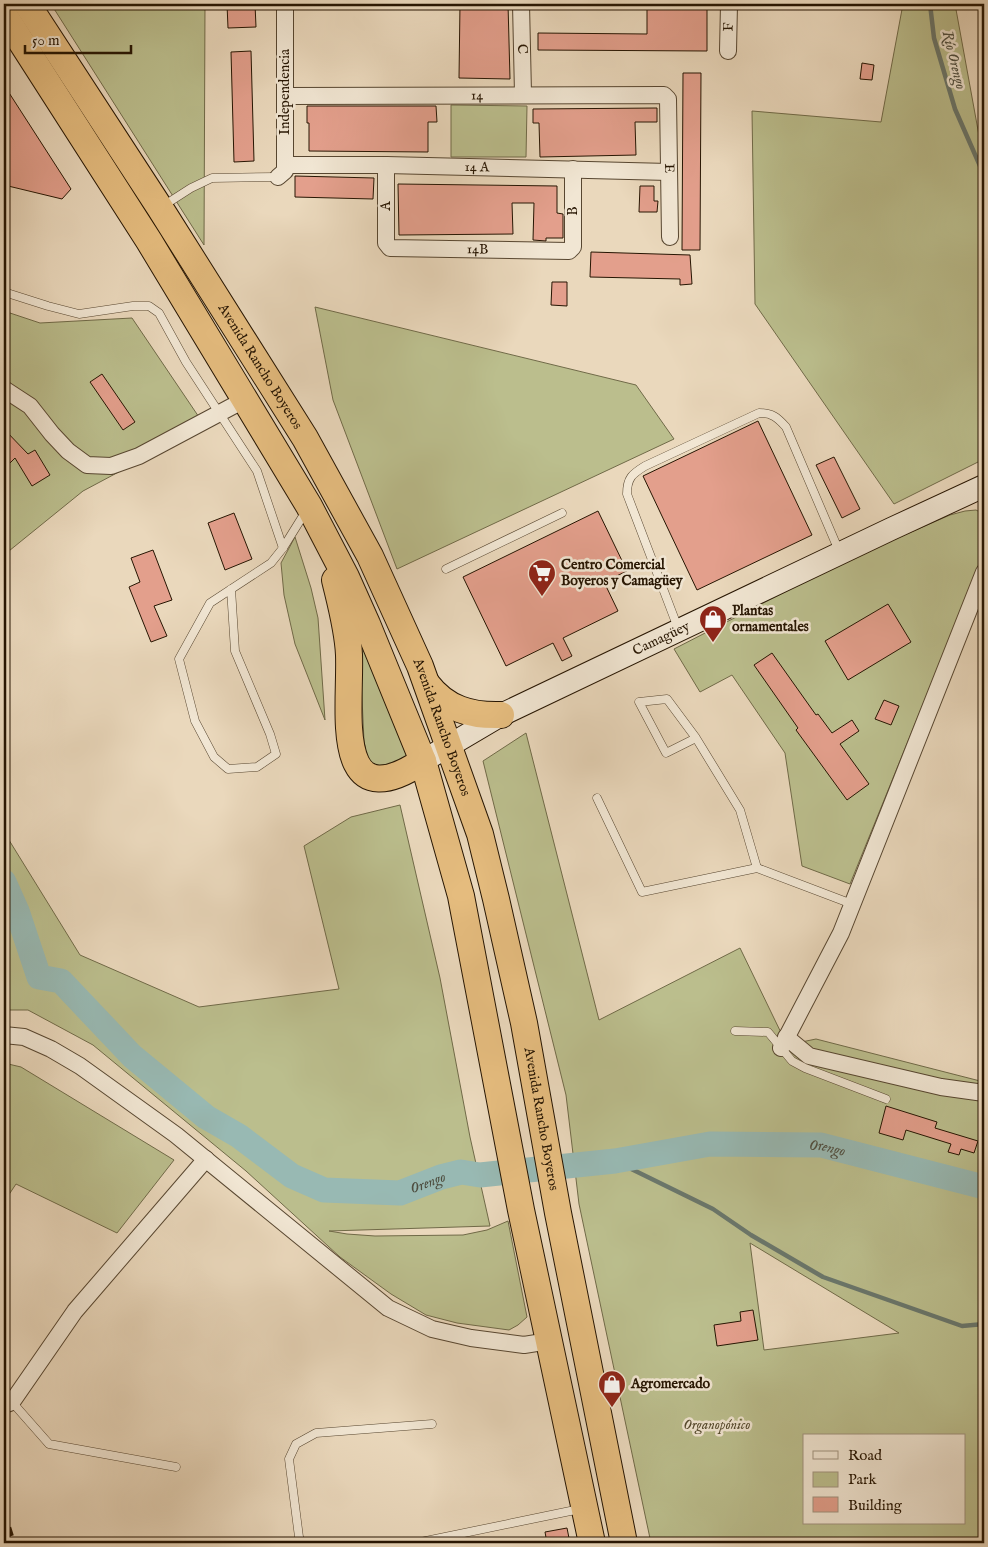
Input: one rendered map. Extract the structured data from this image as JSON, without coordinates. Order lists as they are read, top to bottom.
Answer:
{
  "streets": {
    "highway": ["Avenida Rancho Boyeros"],
    "main road": ["Camagüey"],
    "street": [
      "F",
      "C",
      "Independencia",
      "14",
      "14 A",
      "E",
      "A",
      "B",
      "14B"
    ]
  },
  "crossings": [
    ["C", "14"],
    ["Independencia", "14"],
    ["Independencia", "14 A"],
    ["14", "E"],
    ["14 A", "E"],
    ["14 A", "A"],
    ["14 A", "B"],
    ["A", "14B"],
    ["B", "14B"],
    ["Avenida Rancho Boyeros", "Camagüey"]
  ],
  "water": ["Río Orengo", "Orengo"],
  "parks": ["Organopónico"],
  "places": {
    "supermarket": ["Centro Comercial Boyeros y Camagüey"],
    "shop": ["Plantas ornamentales", "Agromercado"]
  },
  "legend": ["Road", "Park", "Building"],
  "scale_bar": "50 m"
}
